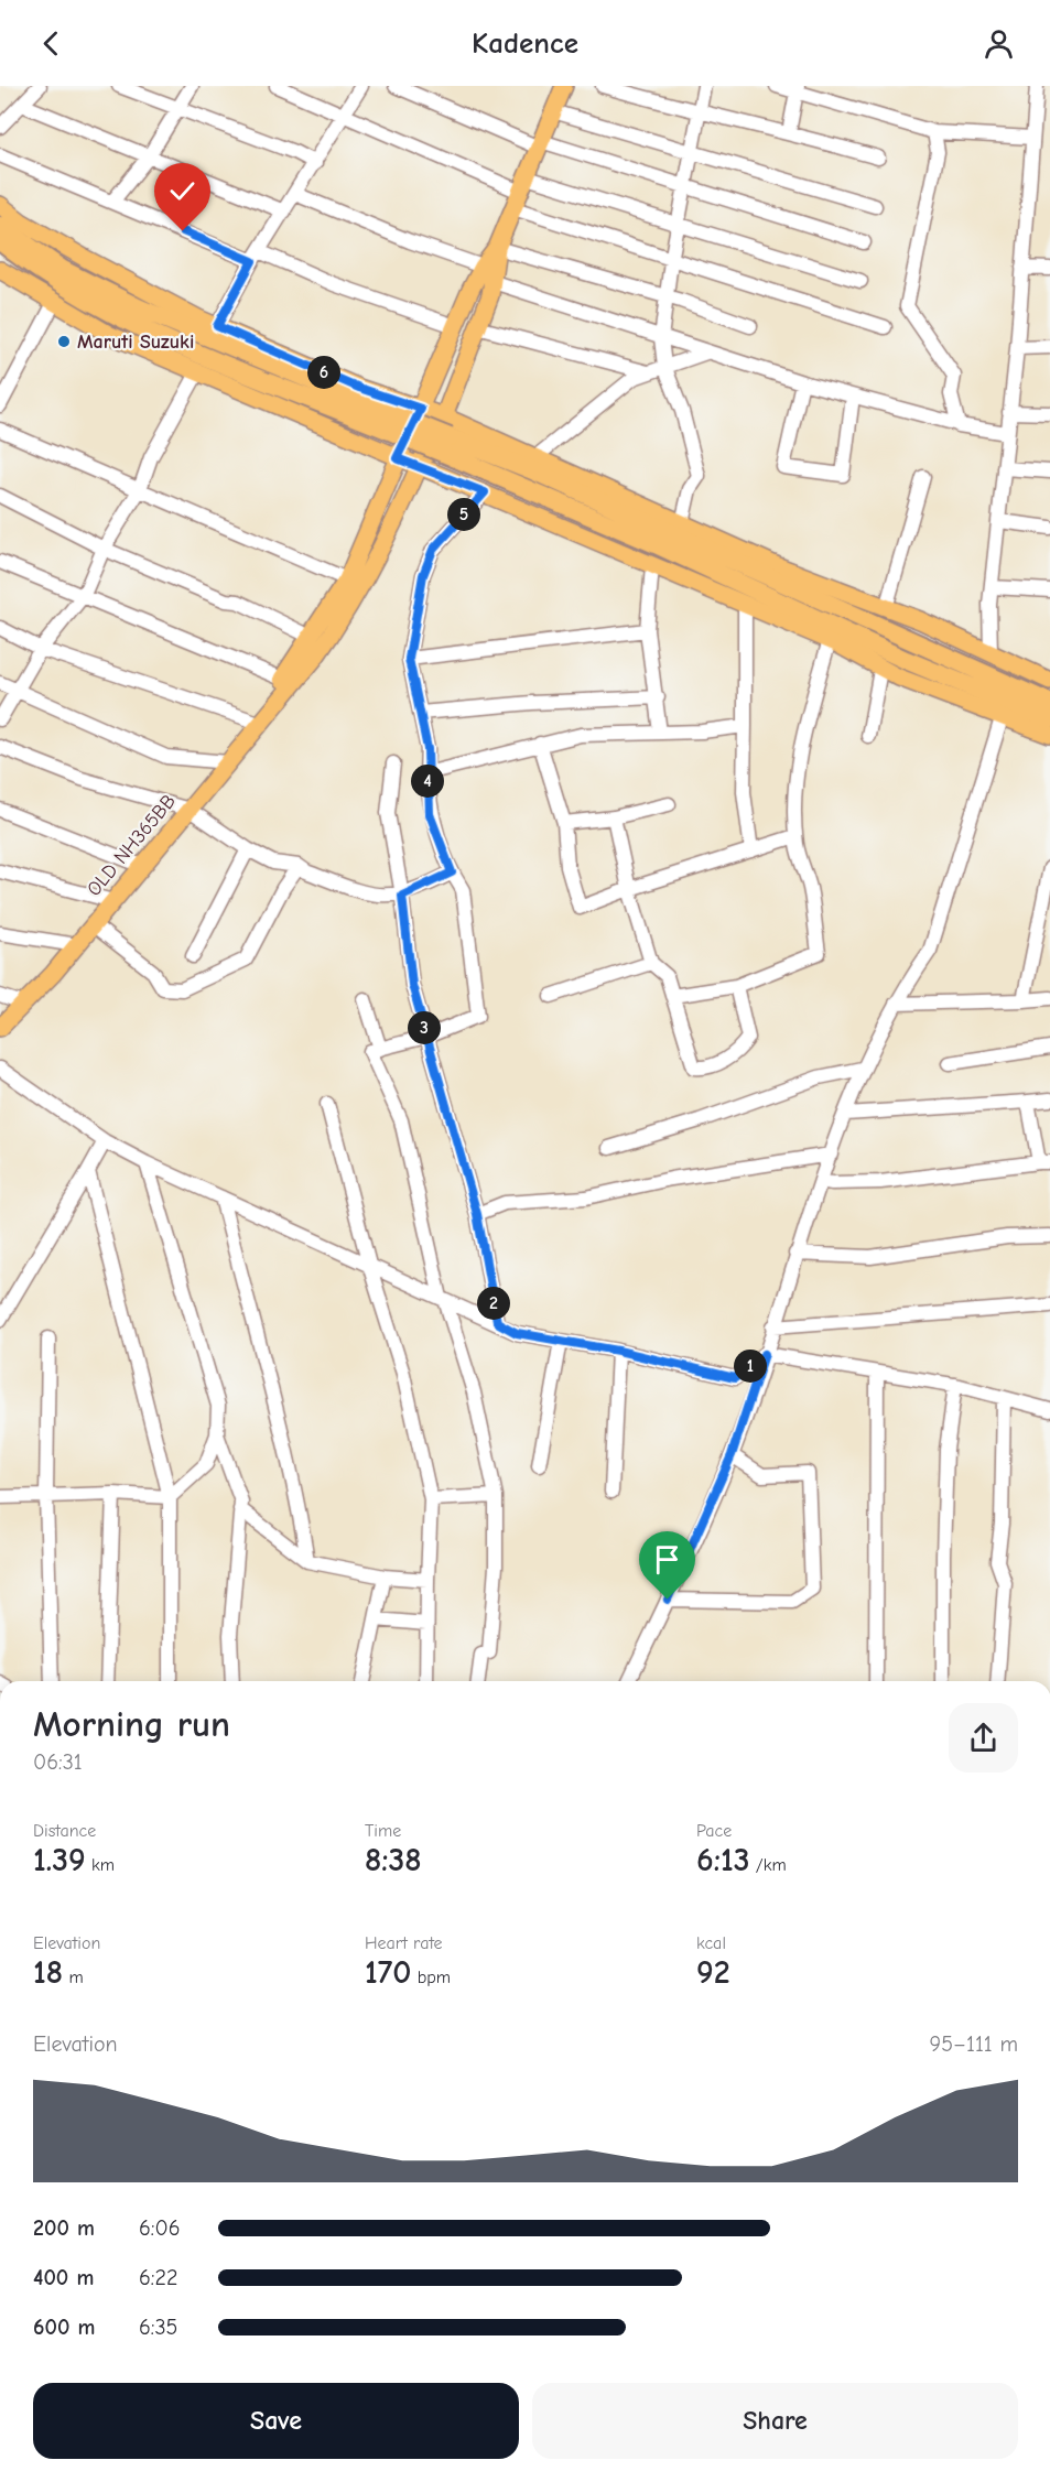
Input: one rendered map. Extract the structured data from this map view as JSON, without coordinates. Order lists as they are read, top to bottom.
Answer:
{
  "streets": {
    "main road": ["OLD NH365BB"]
  },
  "places": ["Maruti Suzuki"],
  "page": {
    "header": "Kadence",
    "pins": [
      "6",
      "5",
      "4",
      "3",
      "2",
      "1"
    ],
    "heading": ["Morning run", "06:31"],
    "stats": [
      ["Distance", "1.39 km"],
      ["Time", "8:38"],
      ["Pace", "6:13 /km"],
      ["Elevation", "18 m"],
      ["Heart rate", "170 bpm"],
      ["kcal", "92"]
    ],
    "chart": ["Elevation", "95–111 m"],
    "list": [
      {
        "name": "200 m",
        "note": "6:06"
      },
      {
        "name": "400 m",
        "note": "6:22"
      },
      {
        "name": "600 m",
        "note": "6:35"
      }
    ],
    "buttons": ["Save", "Share"]
  }
}
